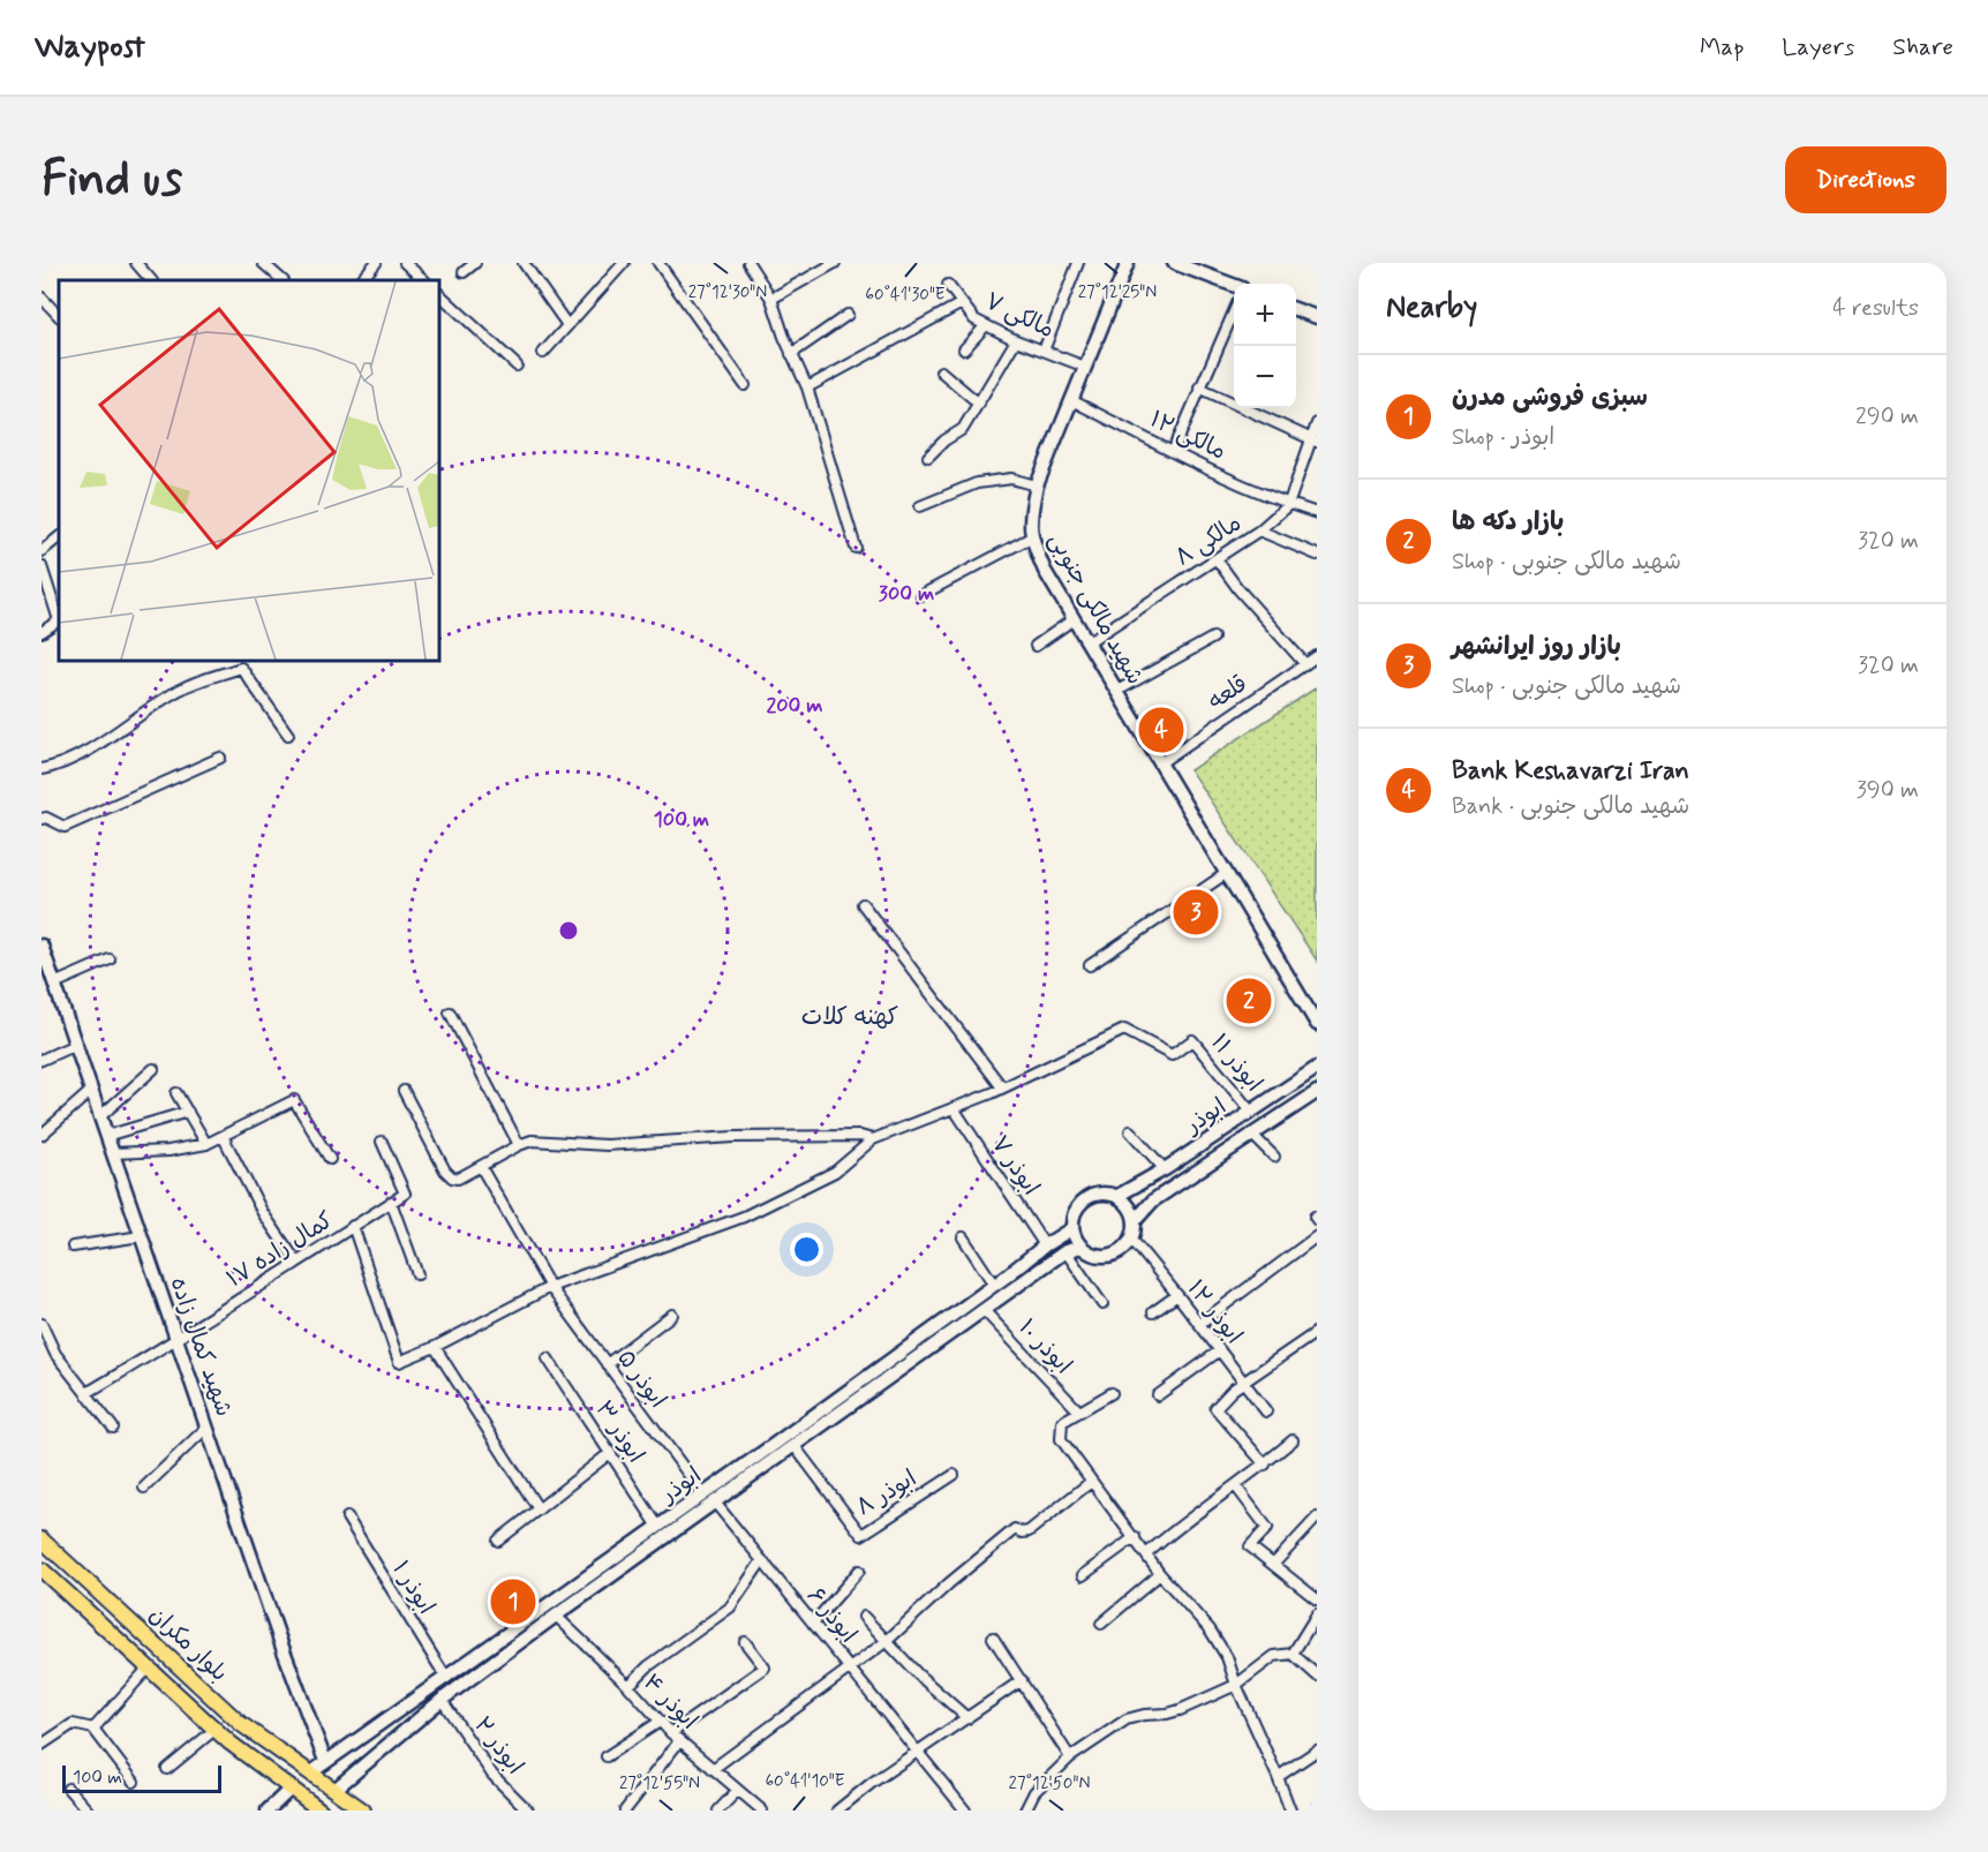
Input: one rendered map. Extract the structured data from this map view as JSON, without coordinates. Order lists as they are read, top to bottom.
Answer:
{
  "streets": {
    "main road": [
      "شهید مالکی جنوبی",
      "ابوذر",
      "شهید کمال زاده",
      "بلوار مکران"
    ],
    "street": [
      "مالکی ۷",
      "مالکی ۱۲",
      "مالکی ۸",
      "قلعه",
      "ابوذر ۱۱",
      "ابوذر ۷",
      "کمال زاده ۱۷",
      "ابوذر ۱۲",
      "ابوذر ۱۰",
      "ابوذر ۵",
      "ابوذر ۳",
      "ابوذر ۸",
      "ابوذر ۱",
      "ابوذر ۶",
      "ابوذر ۴",
      "ابوذر ۲"
    ]
  },
  "crossings": [
    ["مالکی ۷", "شهید مالکی جنوبی"],
    ["مالکی ۱۲", "مالکی ۸"],
    ["مالکی ۱۲", "شهید مالکی جنوبی"],
    ["مالکی ۸", "شهید مالکی جنوبی"],
    ["شهید مالکی جنوبی", "قلعه"],
    ["ابوذر ۱۱", "ابوذر"],
    ["ابوذر", "ابوذر ۷"],
    ["ابوذر", "ابوذر ۱۲"],
    ["ابوذر", "شهید کمال زاده"],
    ["ابوذر", "ابوذر ۱۰"],
    ["ابوذر", "ابوذر ۵"],
    ["ابوذر", "ابوذر ۳"],
    ["ابوذر", "ابوذر ۸"],
    ["ابوذر", "ابوذر ۱"],
    ["ابوذر", "ابوذر ۶"],
    ["ابوذر", "بلوار مکران"],
    ["ابوذر", "ابوذر ۴"],
    ["ابوذر", "ابوذر ۲"],
    ["کمال زاده ۱۷", "شهید کمال زاده"]
  ],
  "districts": ["کهنه کلات"],
  "scale_bar": "100 m",
  "page": {
    "header": "Waypost",
    "nav": ["Map", "Layers", "Share"],
    "buttons": "Directions",
    "title": "Find us",
    "heading": ["Nearby", "4 results"],
    "map_buttons": ["+", "−"],
    "list": [
      {
        "mark": "1",
        "name": "سبزی فروشی مدرن",
        "note": "Shop · ابوذر",
        "value": "290 m"
      },
      {
        "mark": "2",
        "name": "بازار دکه ها",
        "note": "Shop · شهید مالکی جنوبی",
        "value": "320 m"
      },
      {
        "mark": "3",
        "name": "بازار روز ایرانشهر",
        "note": "Shop · شهید مالکی جنوبی",
        "value": "320 m"
      },
      {
        "mark": "4",
        "name": "Bank Keshavarzi Iran",
        "note": "Bank · شهید مالکی جنوبی",
        "value": "390 m"
      }
    ],
    "pins": [
      "4",
      "3",
      "2",
      "1"
    ],
    "scale": "100 m"
  },
  "coordinates": [
    "27°12'30\"N",
    "27°12'25\"N",
    "60°41'30\"E",
    "60°41'10\"E",
    "27°12'55\"N",
    "27°12'50\"N"
  ],
  "rings": ["300 m", "200 m", "100 m"]
}
